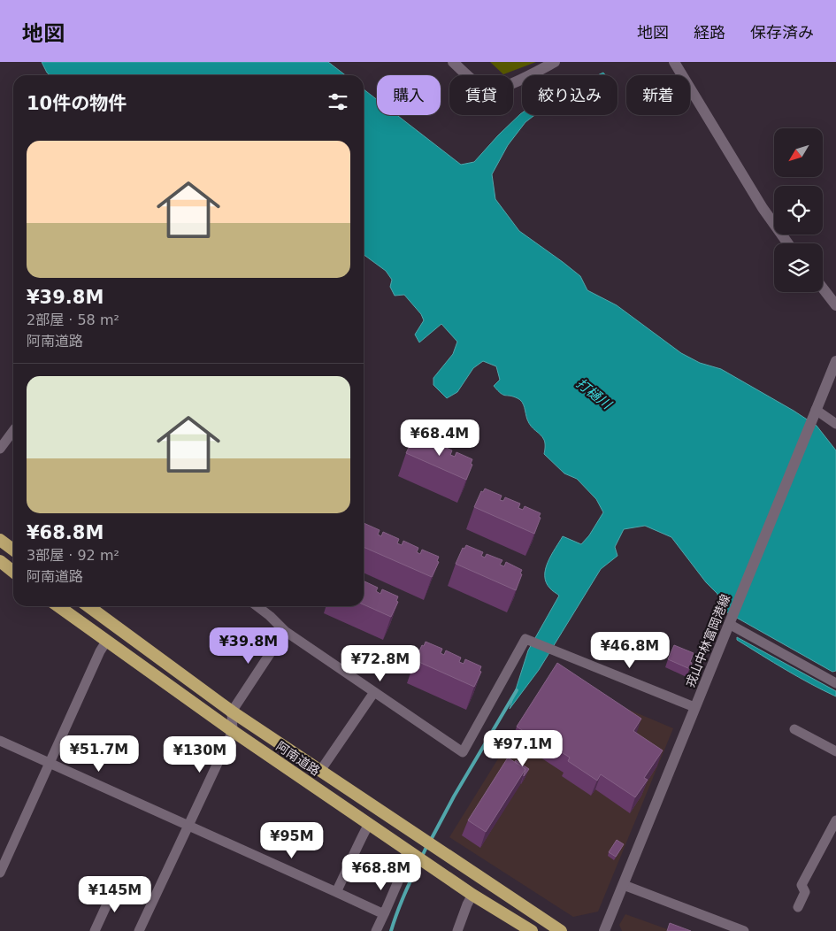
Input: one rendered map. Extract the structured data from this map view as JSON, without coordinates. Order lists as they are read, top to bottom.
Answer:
{
  "streets": {
    "highway": ["阿南道路"],
    "main road": ["戎山中林富岡港線"]
  },
  "water": ["打樋川"],
  "north": "bottom left",
  "page": {
    "header": "地図",
    "nav": ["地図", "経路", "保存済み"],
    "chip": [
      "購入",
      "賃貸",
      "絞り込み",
      "新着"
    ],
    "heading": "10件の物件",
    "list": [
      {
        "name": "¥39.8M",
        "note": "2部屋 · 58 m² · 阿南道路"
      },
      {
        "name": "¥68.8M",
        "note": "3部屋 · 92 m² · 阿南道路"
      }
    ],
    "price": [
      "¥68.4M",
      "¥39.8M",
      "¥46.8M",
      "¥72.8M",
      "¥97.1M",
      "¥51.7M",
      "¥130M",
      "¥95M",
      "¥68.8M",
      "¥145M"
    ]
  }
}
